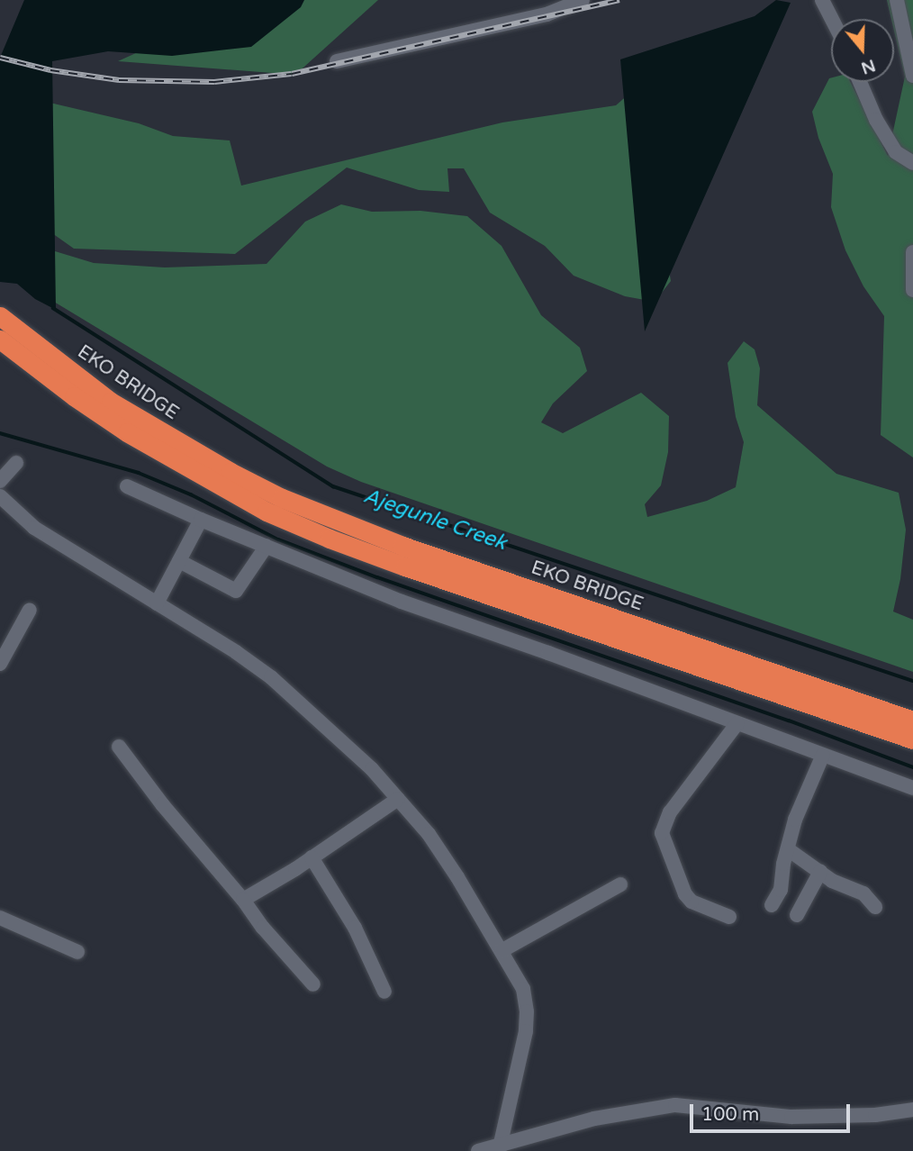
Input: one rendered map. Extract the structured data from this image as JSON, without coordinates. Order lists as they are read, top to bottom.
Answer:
{
  "streets": {
    "highway": ["EKO BRIDGE"]
  },
  "water": ["Ajegunle Creek"],
  "scale_bar": "100 m",
  "north": "bottom"
}
